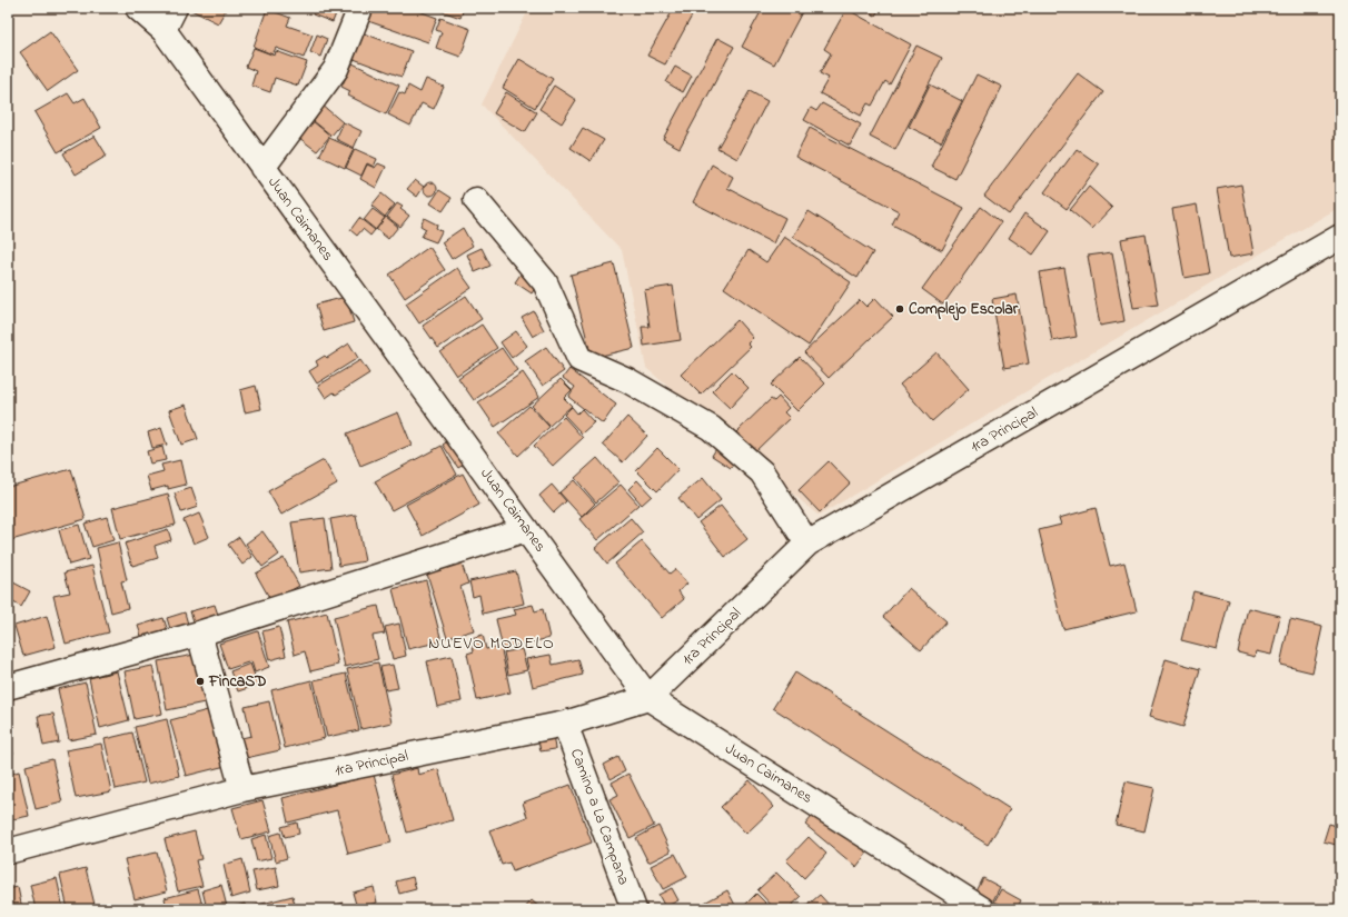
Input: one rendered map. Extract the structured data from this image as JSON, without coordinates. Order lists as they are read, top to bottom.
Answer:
{
  "streets": {
    "street": ["Juan Caimanes", "1ra Principal", "Camino a La Campana"]
  },
  "crossings": [
    ["Juan Caimanes", "1ra Principal"],
    ["1ra Principal", "Camino a La Campana"]
  ],
  "districts": ["NUEVO MODELO"],
  "places": ["Complejo Escolar", "FincaSD"]
}
